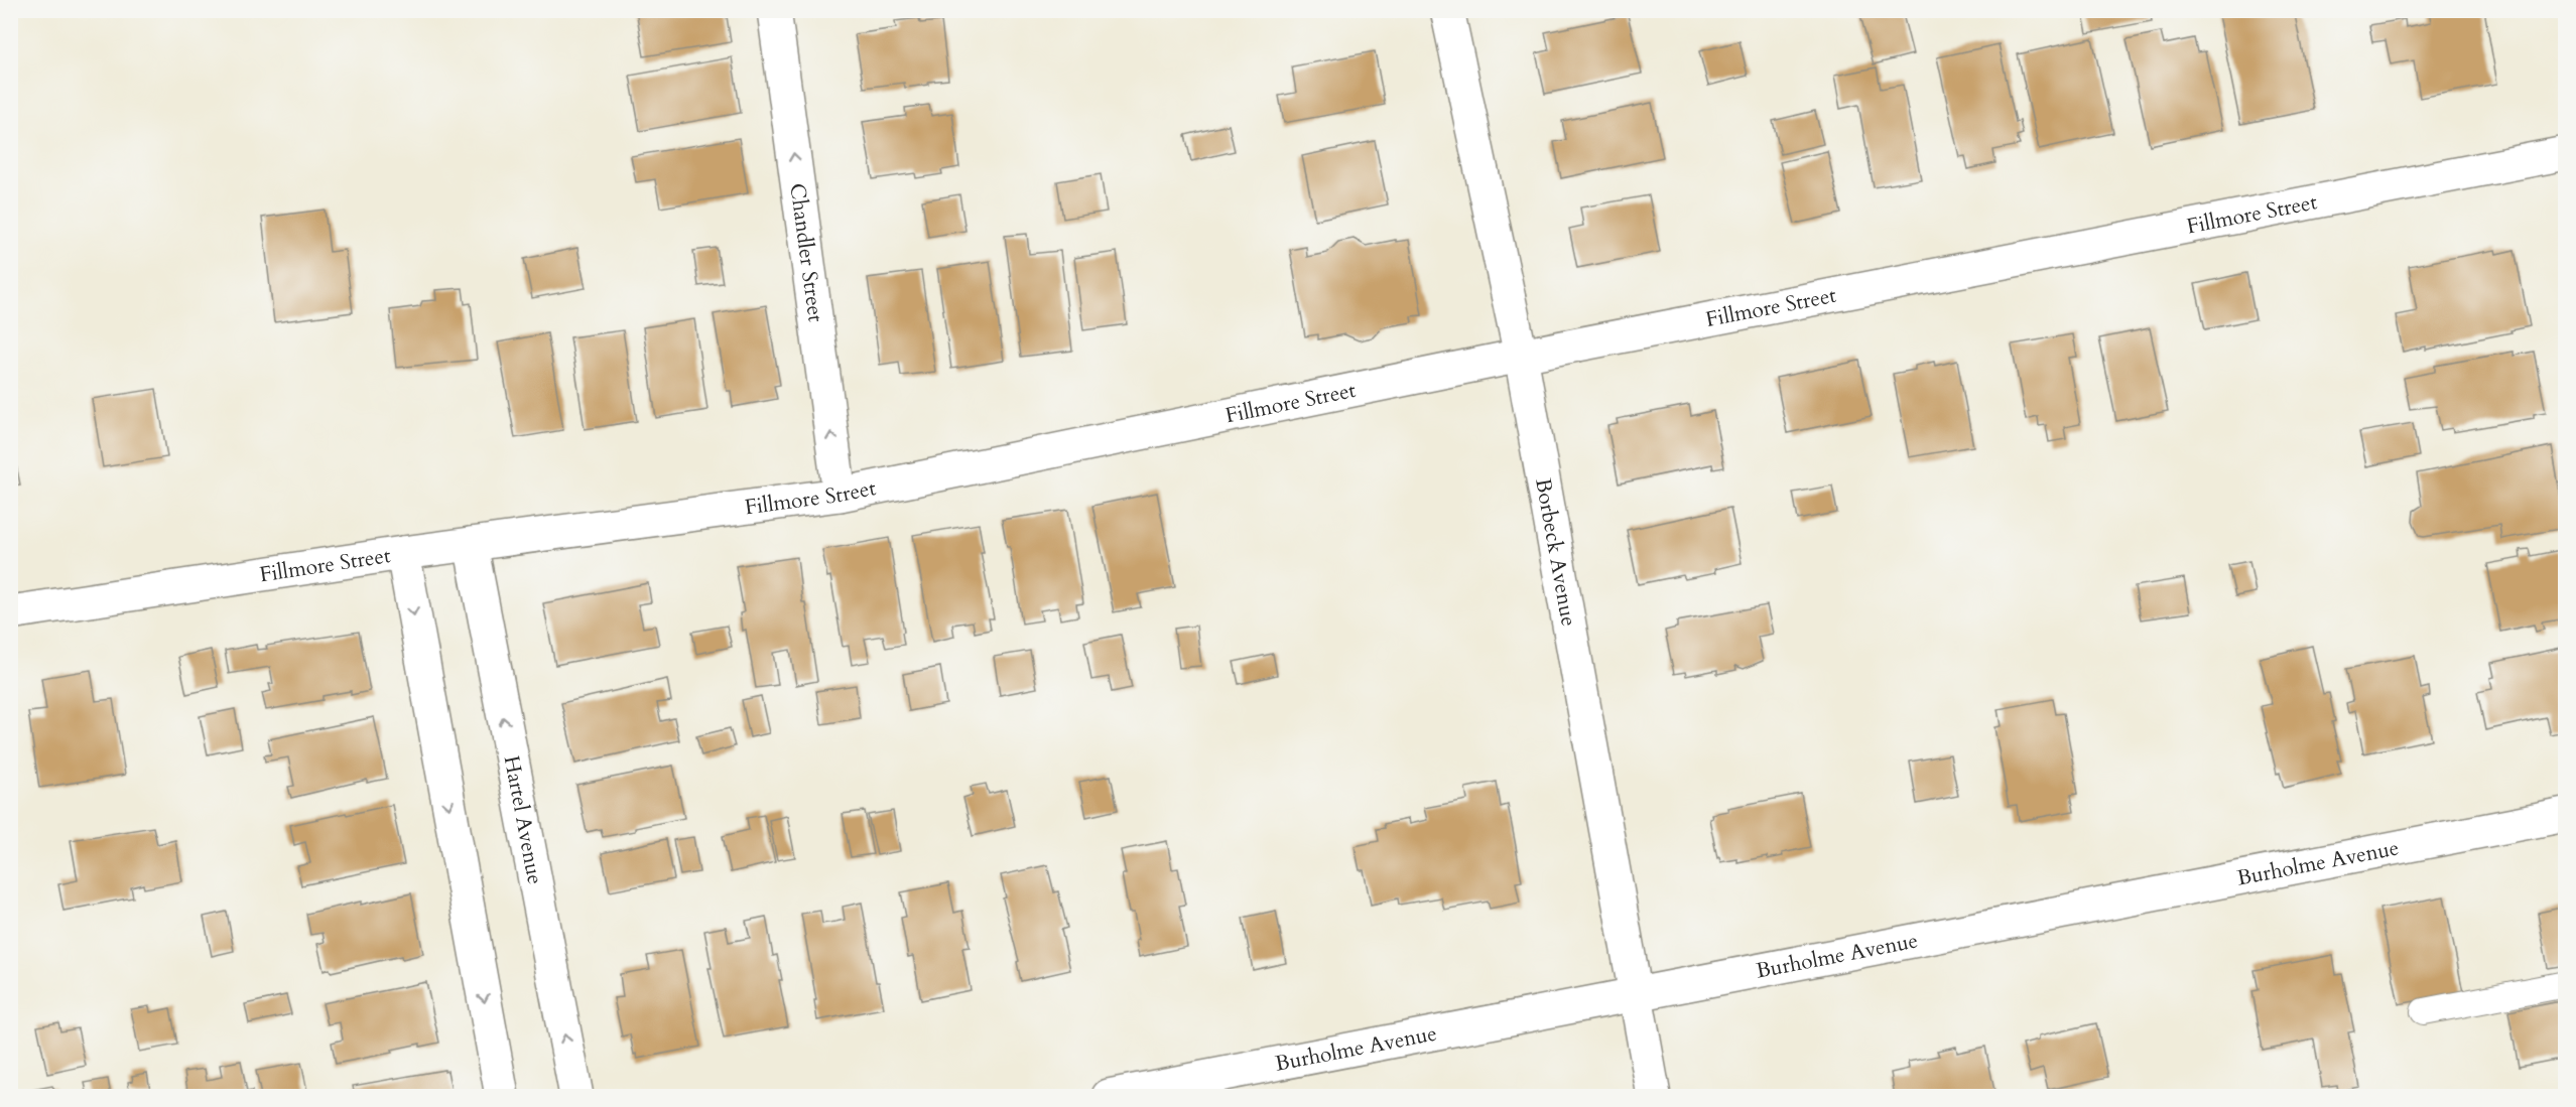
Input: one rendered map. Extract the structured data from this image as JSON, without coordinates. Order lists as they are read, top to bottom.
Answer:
{
  "streets": {
    "street": [
      "Fillmore Street",
      "Chandler Street",
      "Borbeck Avenue",
      "Hartel Avenue",
      "Burholme Avenue"
    ]
  },
  "crossings": [
    ["Fillmore Street", "Chandler Street"],
    ["Fillmore Street", "Borbeck Avenue"],
    ["Fillmore Street", "Hartel Avenue"],
    ["Borbeck Avenue", "Burholme Avenue"]
  ],
  "one_way": ["Chandler Street"]
}
